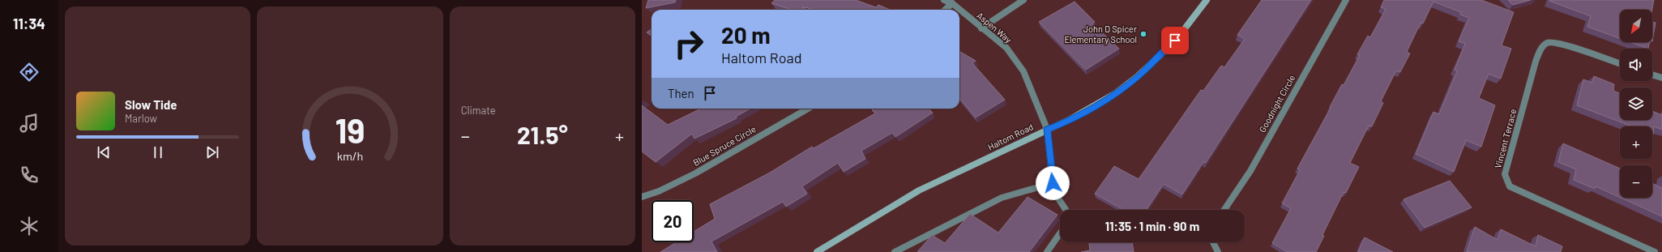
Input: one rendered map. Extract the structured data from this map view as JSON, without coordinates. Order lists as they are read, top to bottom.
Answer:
{
  "streets": {
    "main road": ["Haltom Road"],
    "street": [
      "Aspen Way",
      "Goodnight Circle",
      "Vincent Terrace",
      "Blue Spruce Circle"
    ]
  },
  "crossings": [
    ["Aspen Way", "Haltom Road"]
  ],
  "places": ["John D Spicer Elementary School"],
  "north": "bottom left",
  "page": {
    "tabs": "11:34",
    "tile": "Climate",
    "map_buttons": ["+", "−"],
    "turn": ["20 m", "Haltom Road"],
    "then": "Then",
    "song": ["Slow Tide", "Marlow"],
    "heat": ["−", "21.5°", "+"],
    "limit": "20",
    "trip": "11:35 · 1 min · 90 m",
    "gauge": ["19", "km/h"]
  }
}
